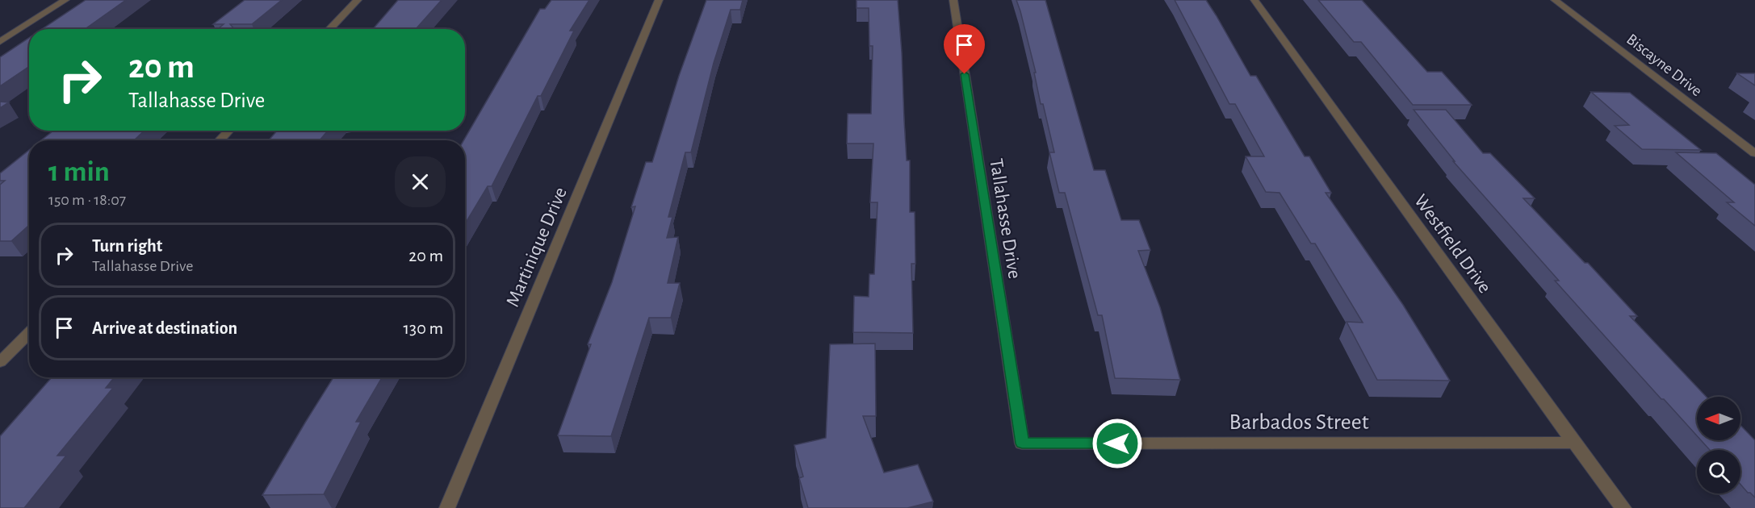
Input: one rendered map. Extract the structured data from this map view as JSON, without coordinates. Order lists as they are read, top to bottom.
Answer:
{
  "streets": {
    "street": [
      "Biscayne Drive",
      "Tallahasse Drive",
      "Westfield Drive",
      "Martinique Drive",
      "Barbados Street"
    ]
  },
  "crossings": [
    ["Tallahasse Drive", "Barbados Street"],
    ["Westfield Drive", "Barbados Street"]
  ],
  "north": "left",
  "page": {
    "turn": ["20 m", "Tallahasse Drive"],
    "heading": ["1 min", "150 m · 18:07"],
    "list": [
      {
        "name": "Turn right",
        "note": "Tallahasse Drive",
        "value": "20 m"
      },
      {
        "name": "Arrive at destination",
        "value": "130 m"
      }
    ]
  }
}
